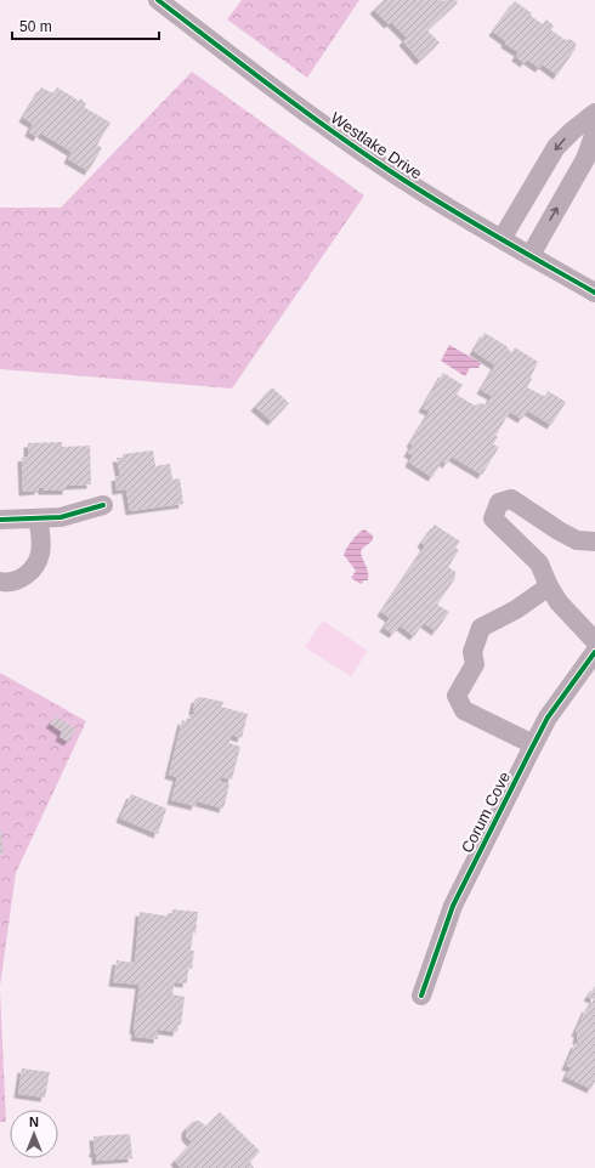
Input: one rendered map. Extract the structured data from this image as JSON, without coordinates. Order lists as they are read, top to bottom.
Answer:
{
  "streets": {
    "street": ["Westlake Drive", "Corum Cove"]
  },
  "scale_bar": "50 m",
  "north": "top"
}
